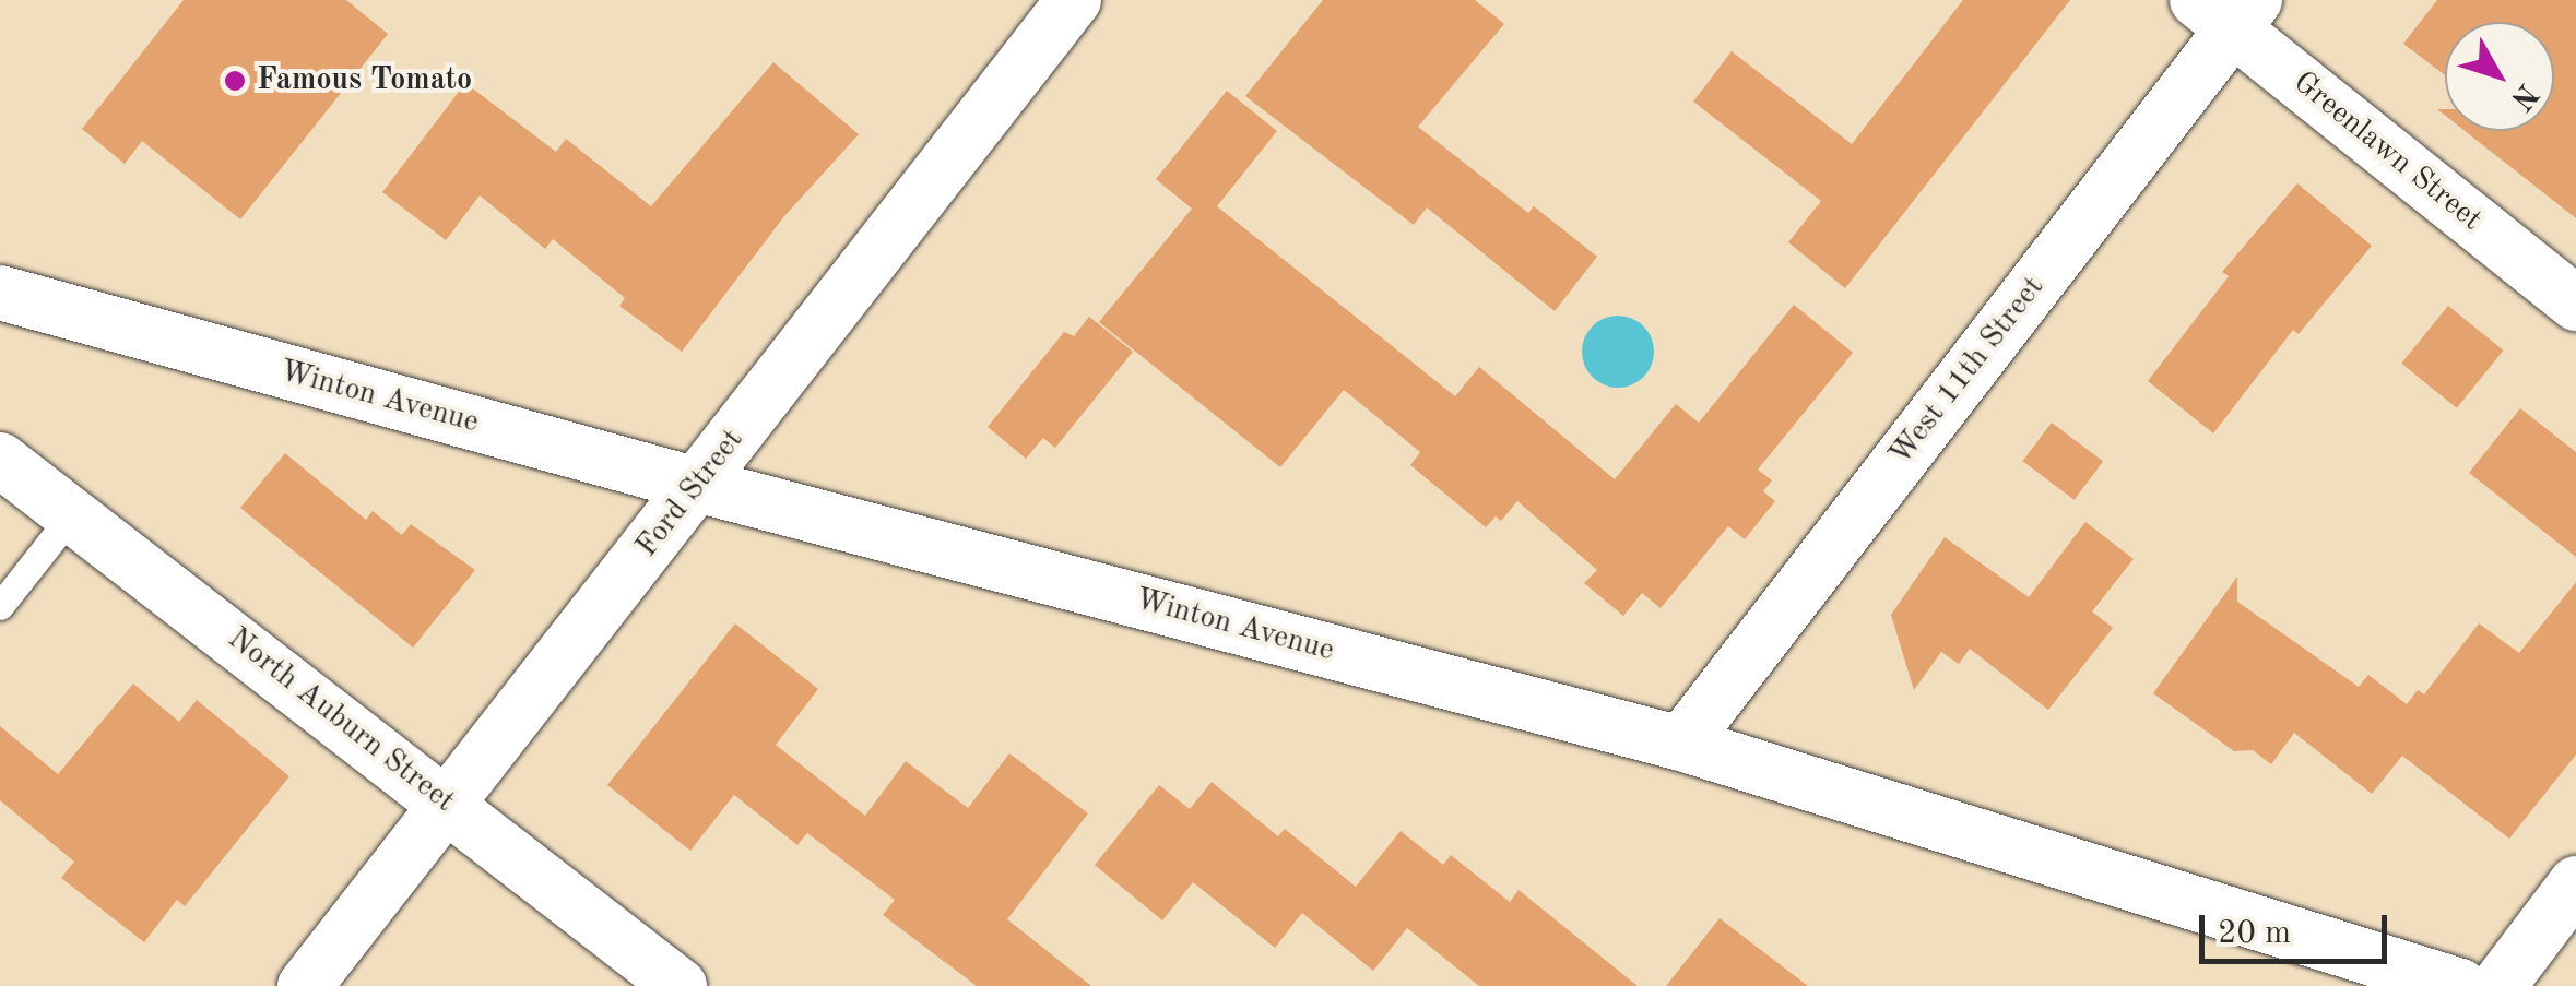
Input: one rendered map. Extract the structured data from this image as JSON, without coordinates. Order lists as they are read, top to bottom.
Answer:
{
  "streets": {
    "street": [
      "Greenlawn Street",
      "West 11th Street",
      "Winton Avenue",
      "Ford Street",
      "North Auburn Street"
    ]
  },
  "crossings": [
    ["Greenlawn Street", "West 11th Street"],
    ["West 11th Street", "Winton Avenue"],
    ["Winton Avenue", "Ford Street"],
    ["Ford Street", "North Auburn Street"]
  ],
  "places": ["Famous Tomato"],
  "scale_bar": "20 m",
  "north": "bottom right"
}
